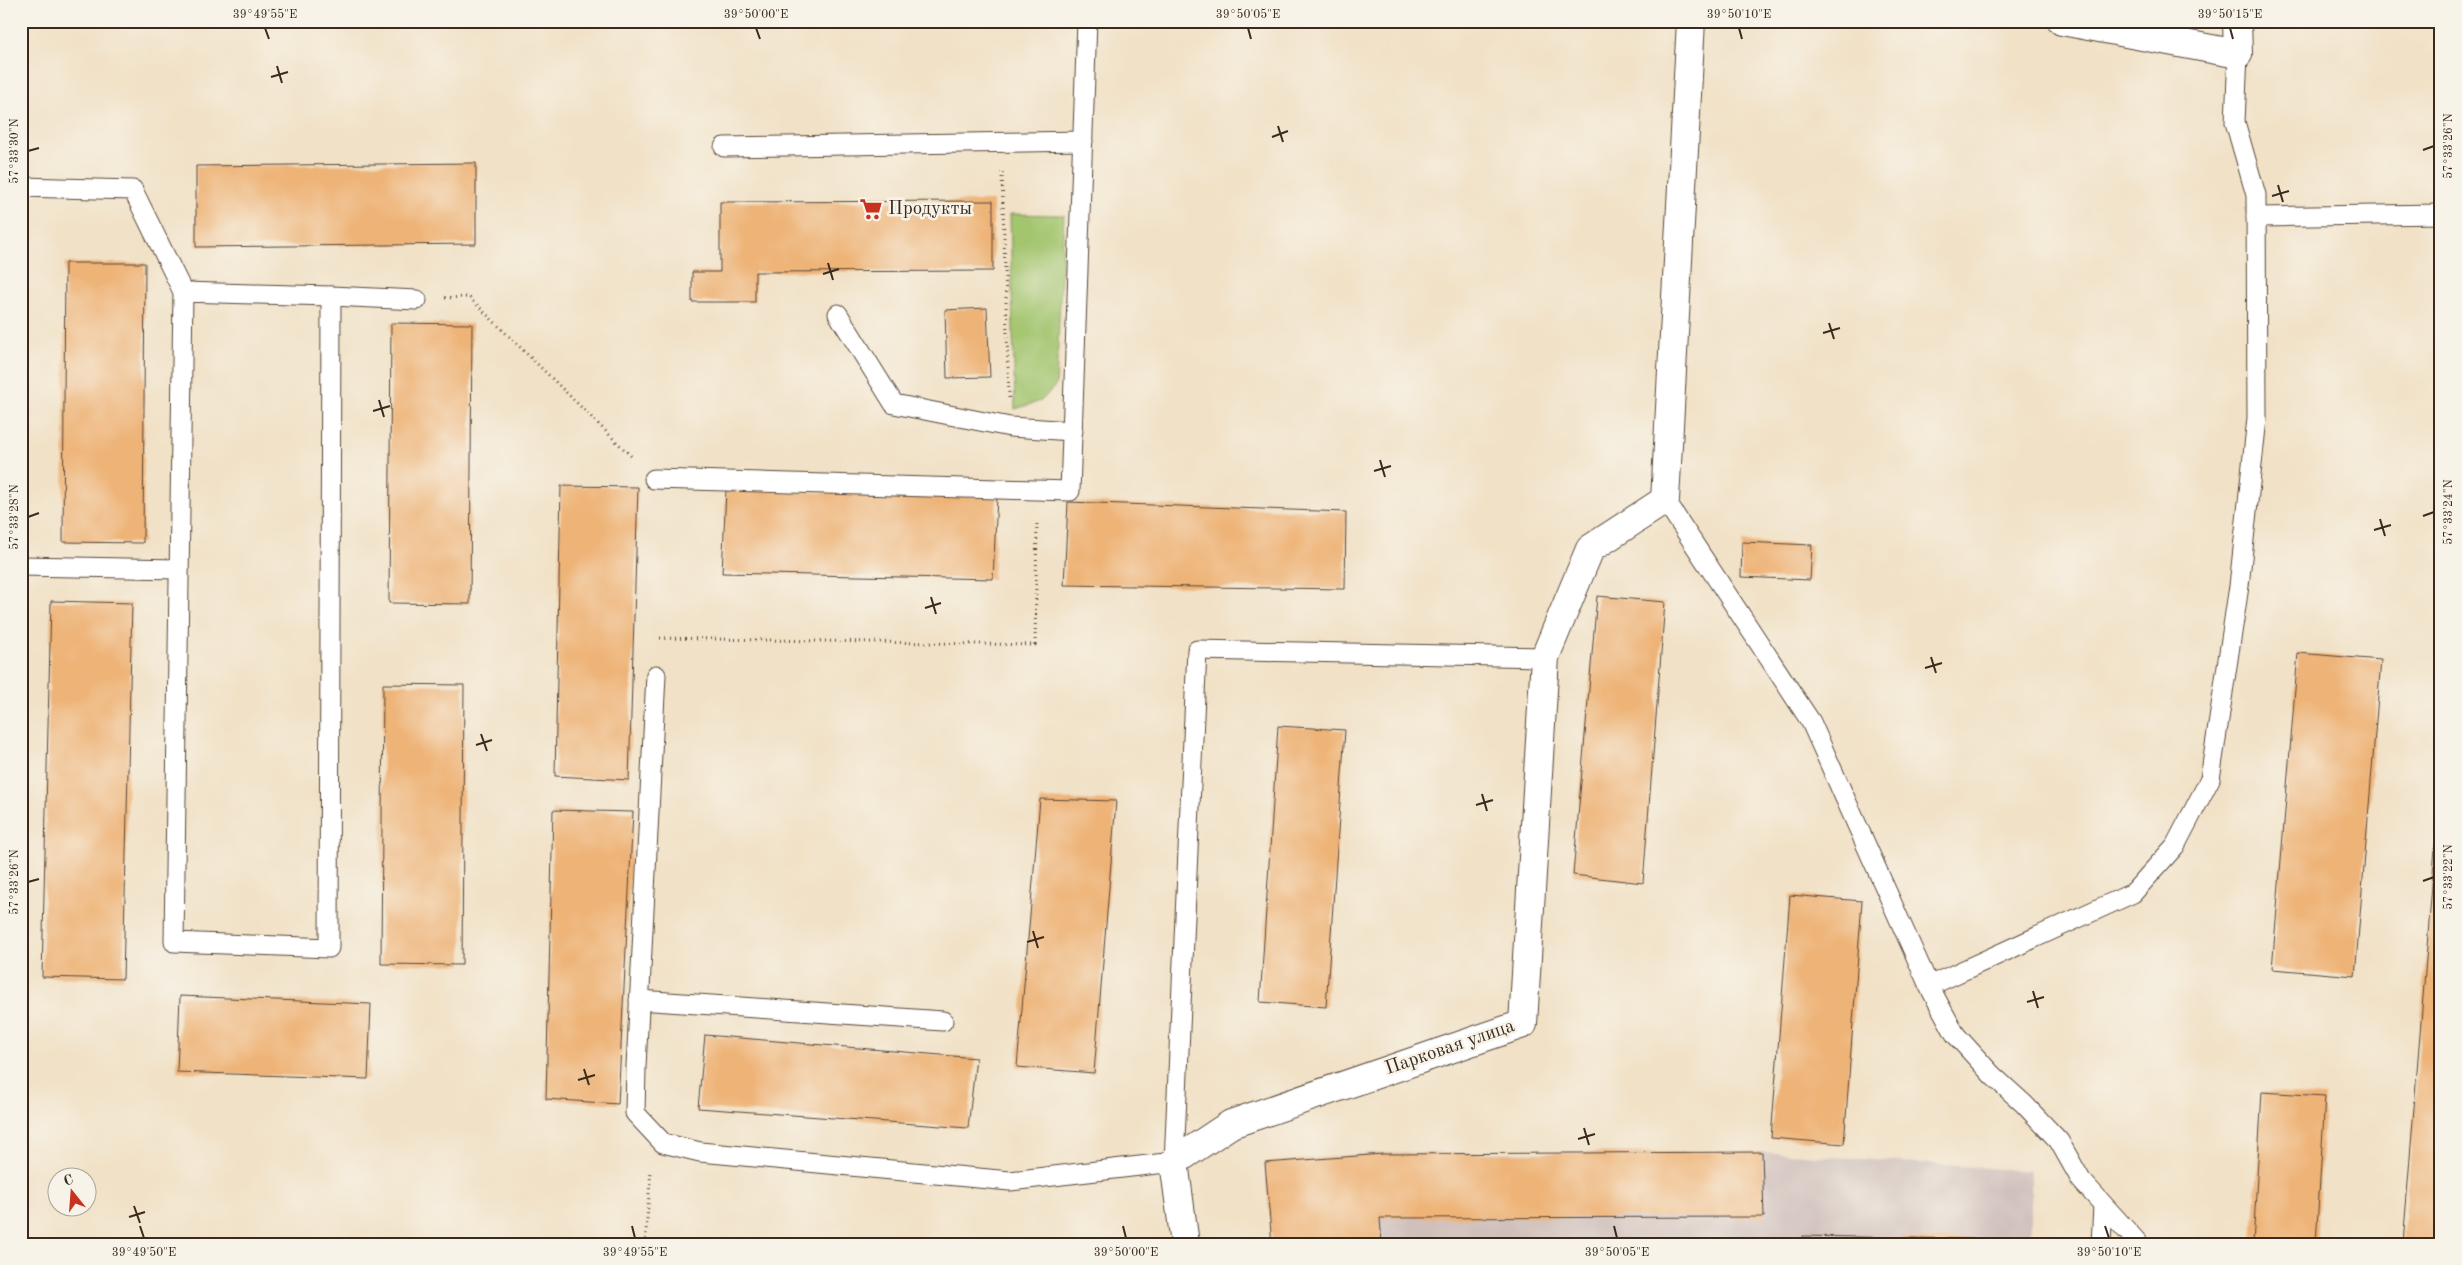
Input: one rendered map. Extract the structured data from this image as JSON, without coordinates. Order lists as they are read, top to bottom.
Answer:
{
  "streets": {
    "street": ["Парковая улица"]
  },
  "places": {
    "supermarket": ["Продукты"]
  },
  "north": "top",
  "coordinates": [
    "39°49'55\"E",
    "39°50'00\"E",
    "39°50'05\"E",
    "39°50'10\"E",
    "39°50'15\"E",
    "57°33'26\"N",
    "57°33'30\"N",
    "57°33'24\"N",
    "57°33'28\"N",
    "57°33'22\"N",
    "39°49'50\"E"
  ]
}
